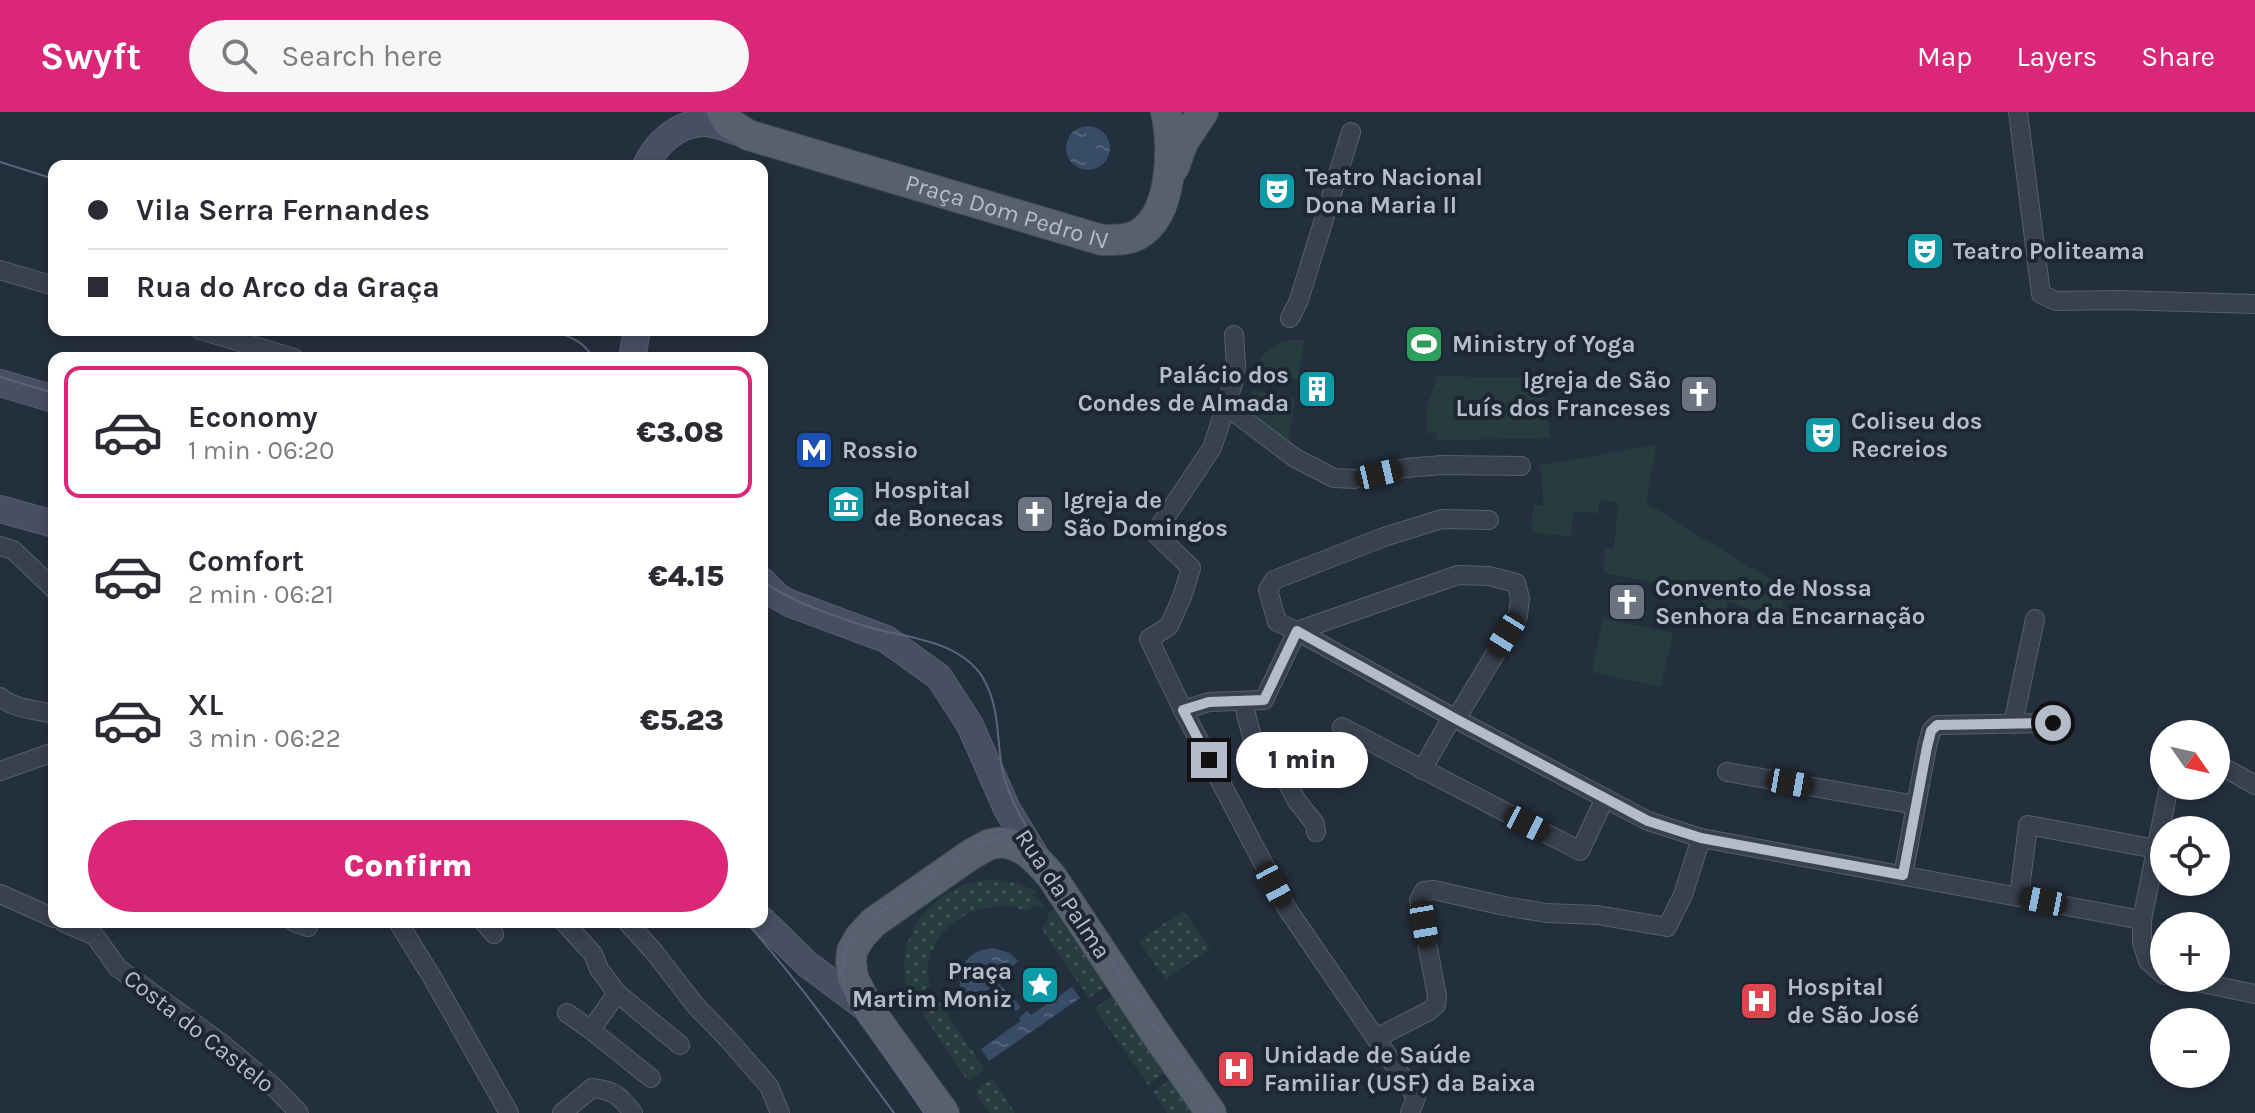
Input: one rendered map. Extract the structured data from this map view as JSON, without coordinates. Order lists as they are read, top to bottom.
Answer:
{
  "streets": {
    "main road": ["Praça Dom Pedro IV", "Rua da Palma"],
    "street": ["Costa do Castelo"]
  },
  "places": {
    "theatre": ["Teatro Nacional Dona Maria II", "Teatro Politeama", "Coliseu dos Recreios"],
    "sports": ["Ministry of Yoga"],
    "building": ["Palácio dos Condes de Almada"],
    "church": ["Igreja de São Luís dos Franceses", "Igreja de São Domingos", "Convento de Nossa Senhora da Encarnação"],
    "metro station": ["Rossio"],
    "museum": ["Hospital de Bonecas"],
    "place": ["Praça Martim Moniz"],
    "hospital": ["Hospital de São José", "Unidade de Saúde Familiar (USF) da Baixa"]
  },
  "north": "bottom right",
  "page": {
    "header": "Swyft",
    "search": "Search here",
    "nav": ["Map", "Layers", "Share"],
    "banner": ["Vila Serra Fernandes", "Rua do Arco da Graça"],
    "list": [
      {
        "name": "Economy",
        "note": "1 min · 06:20",
        "value": "€3.08"
      },
      {
        "name": "Comfort",
        "note": "2 min · 06:21",
        "value": "€4.15"
      },
      {
        "name": "XL",
        "note": "3 min · 06:22",
        "value": "€5.23"
      }
    ],
    "map_buttons": ["+", "−"],
    "bubble": "1 min",
    "buttons": "Confirm"
  }
}
